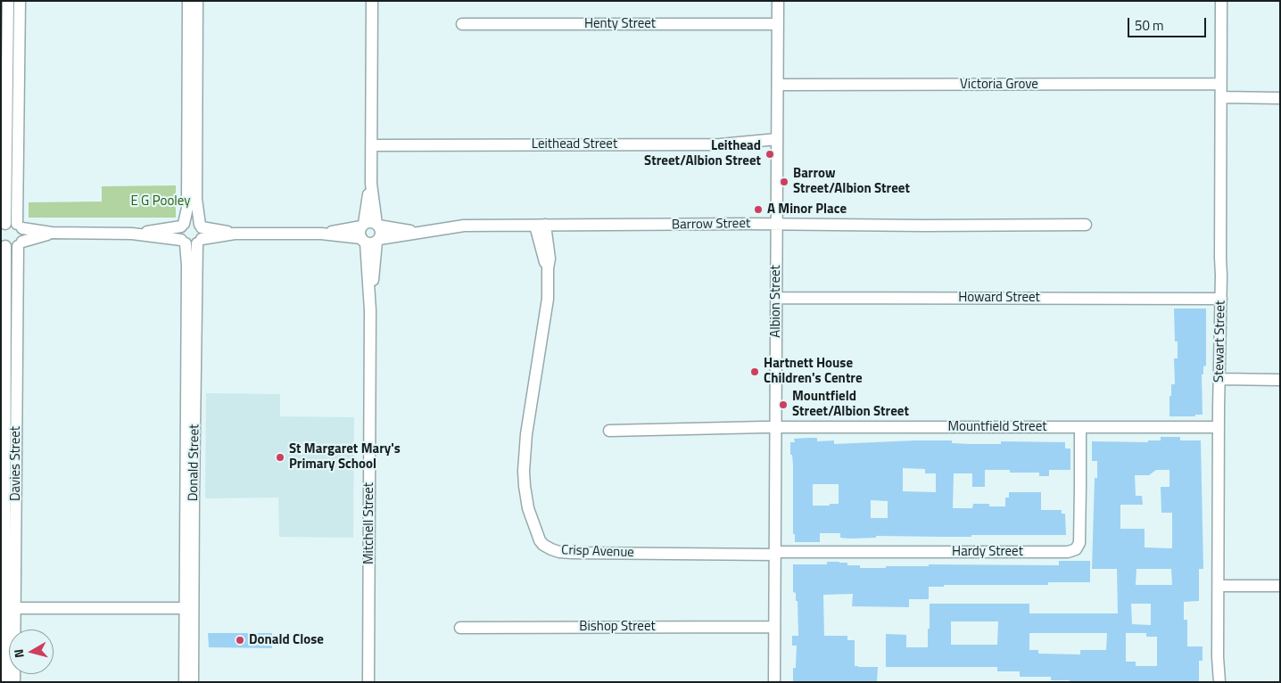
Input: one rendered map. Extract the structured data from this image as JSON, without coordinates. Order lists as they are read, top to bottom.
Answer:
{
  "streets": {
    "street": [
      "Henty Street",
      "Victoria Grove",
      "Leithead Street",
      "Barrow Street",
      "Howard Street",
      "Albion Street",
      "Stewart Street",
      "Mountfield Street",
      "Donald Street",
      "Davies Street",
      "Mitchell Street",
      "Crisp Avenue",
      "Hardy Street",
      "Bishop Street"
    ]
  },
  "crossings": [
    ["Henty Street", "Albion Street"],
    ["Victoria Grove", "Albion Street"],
    ["Victoria Grove", "Stewart Street"],
    ["Leithead Street", "Albion Street"],
    ["Leithead Street", "Mitchell Street"],
    ["Barrow Street", "Albion Street"],
    ["Barrow Street", "Donald Street"],
    ["Barrow Street", "Mitchell Street"],
    ["Barrow Street", "Crisp Avenue"],
    ["Howard Street", "Albion Street"],
    ["Howard Street", "Stewart Street"],
    ["Albion Street", "Mountfield Street"],
    ["Albion Street", "Crisp Avenue"],
    ["Albion Street", "Hardy Street"],
    ["Albion Street", "Bishop Street"],
    ["Stewart Street", "Mountfield Street"],
    ["Mountfield Street", "Hardy Street"],
    ["Crisp Avenue", "Hardy Street"]
  ],
  "parks": ["E G Pooley"],
  "places": [
    "Leithead Street/Albion Street",
    "Barrow Street/Albion Street",
    "A Minor Place",
    "Hartnett House Children's Centre",
    "Mountfield Street/Albion Street",
    "St Margaret Mary's Primary School",
    "Donald Close"
  ],
  "scale_bar": "50 m",
  "north": "left"
}
